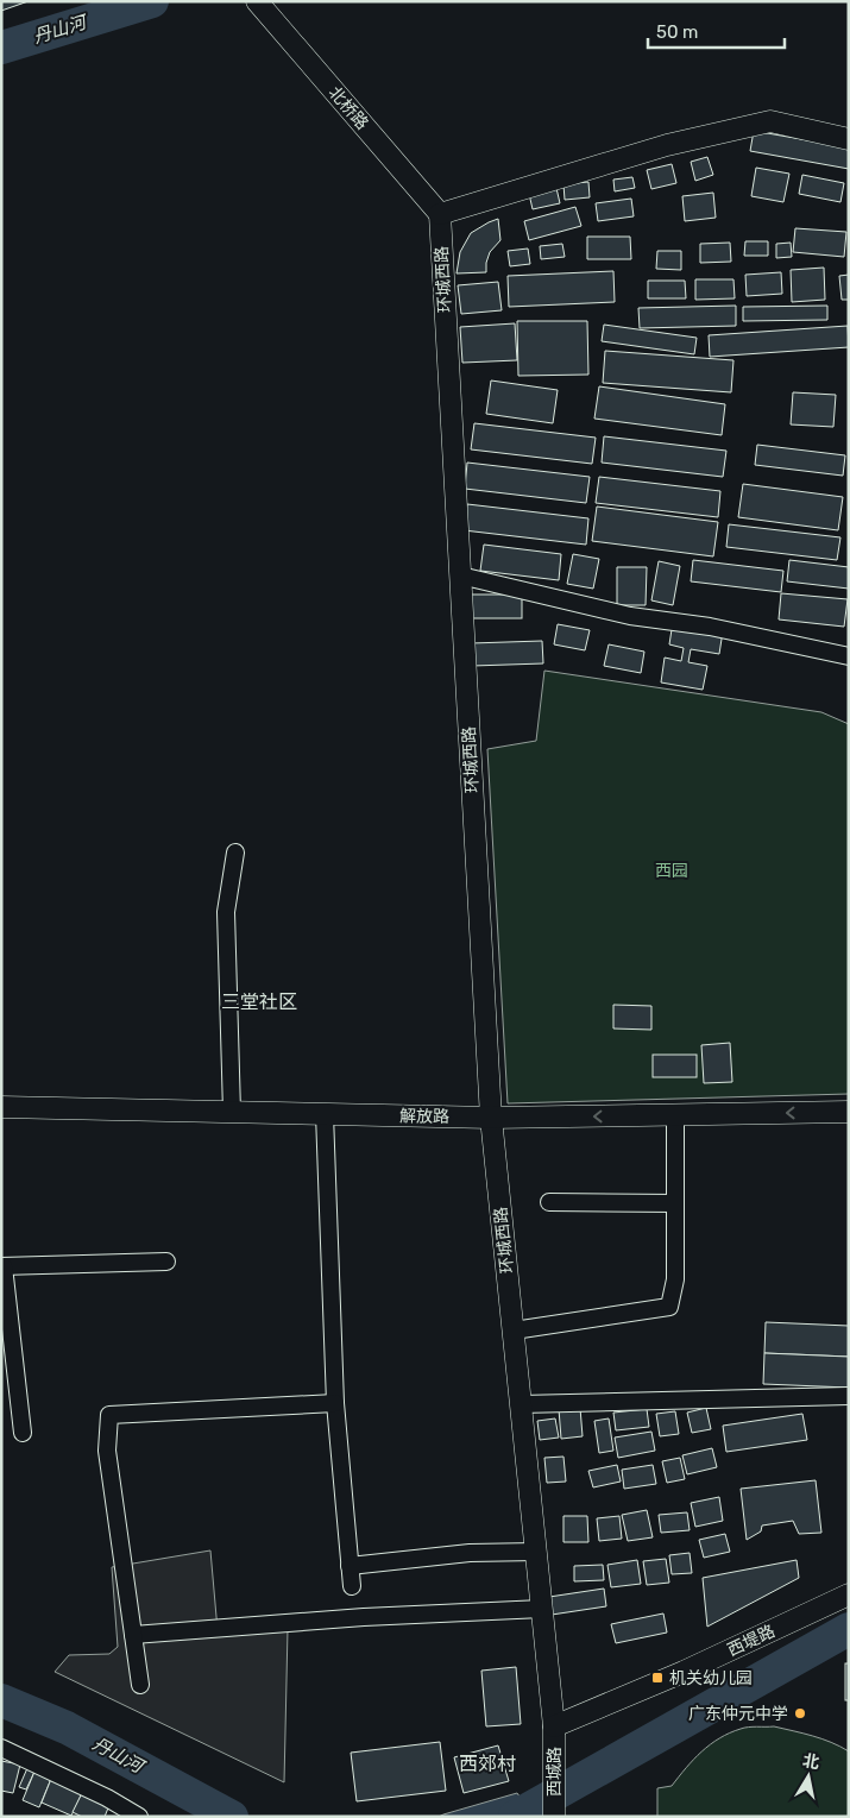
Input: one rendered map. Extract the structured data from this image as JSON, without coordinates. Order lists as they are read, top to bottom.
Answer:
{
  "streets": {
    "street": [
      "北桥路",
      "环城西路",
      "解放路",
      "西堤路",
      "西城路"
    ]
  },
  "crossings": [
    ["北桥路", "环城西路"],
    ["环城西路", "解放路"],
    ["环城西路", "西堤路"],
    ["环城西路", "西城路"],
    ["西堤路", "西城路"]
  ],
  "districts": ["三堂社区", "西郊村"],
  "water": ["丹山河"],
  "parks": ["西园"],
  "places": {
    "transit": ["机关幼儿园"],
    "other": ["广东仲元中学"]
  },
  "scale_bar": "50 m",
  "north": "top"
}
